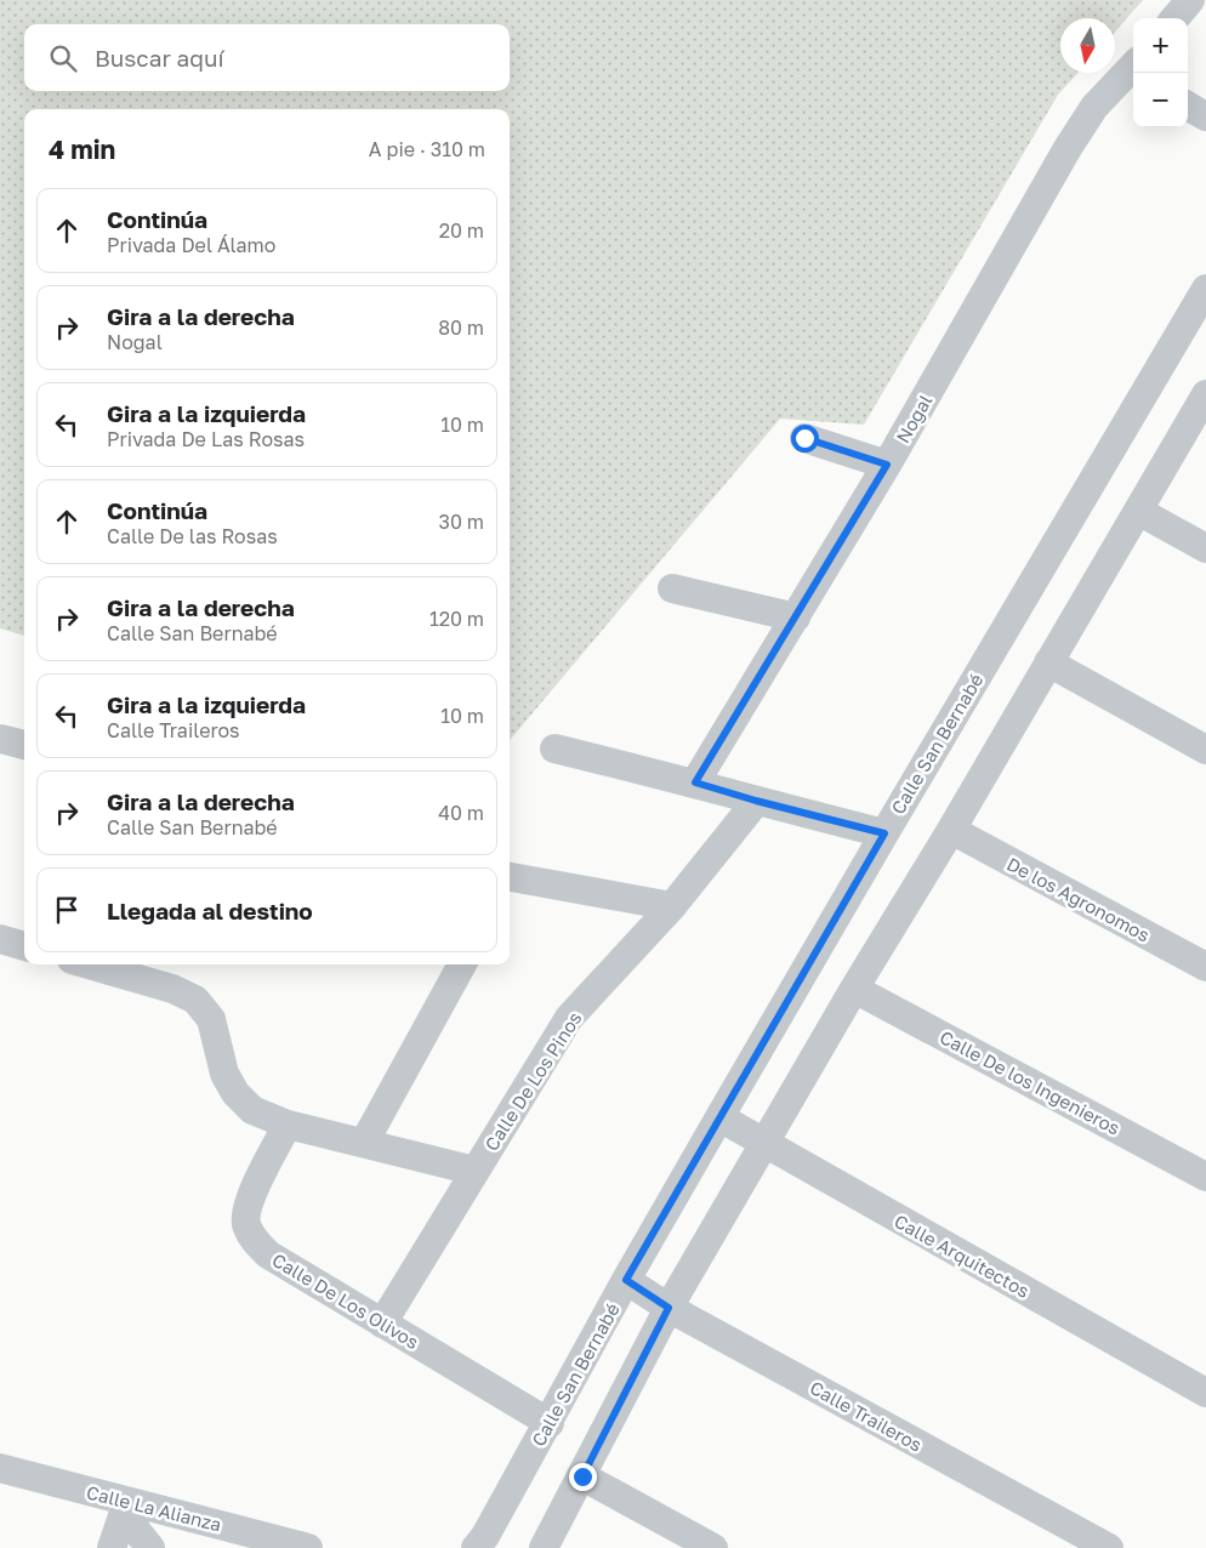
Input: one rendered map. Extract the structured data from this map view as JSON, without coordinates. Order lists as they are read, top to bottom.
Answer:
{
  "streets": {
    "street": [
      "Nogal",
      "Calle San Bernabé",
      "De los Agronomos",
      "Calle De Los Pinos",
      "Calle De los Ingenieros",
      "Calle Arquitectos",
      "Calle De Los Olivos",
      "Calle Traileros",
      "Calle La Alianza"
    ]
  },
  "crossings": [
    ["Calle San Bernabé", "Calle Arquitectos"],
    ["Calle San Bernabé", "Calle De Los Olivos"],
    ["Calle San Bernabé", "Calle Traileros"],
    ["Calle De Los Pinos", "Calle De Los Olivos"]
  ],
  "north": "bottom",
  "page": {
    "map_buttons": ["+", "−"],
    "search": "Buscar aquí",
    "heading": ["4 min", "A pie · 310 m"],
    "list": [
      ["Continúa", "Privada Del Álamo", "20 m"],
      ["Gira a la derecha", "Nogal", "80 m"],
      ["Gira a la izquierda", "Privada De Las Rosas", "10 m"],
      ["Continúa", "Calle De las Rosas", "30 m"],
      ["Gira a la derecha", "Calle San Bernabé", "120 m"],
      ["Gira a la izquierda", "Calle Traileros", "10 m"],
      ["Gira a la derecha", "Calle San Bernabé", "40 m"],
      "Llegada al destino"
    ]
  }
}
